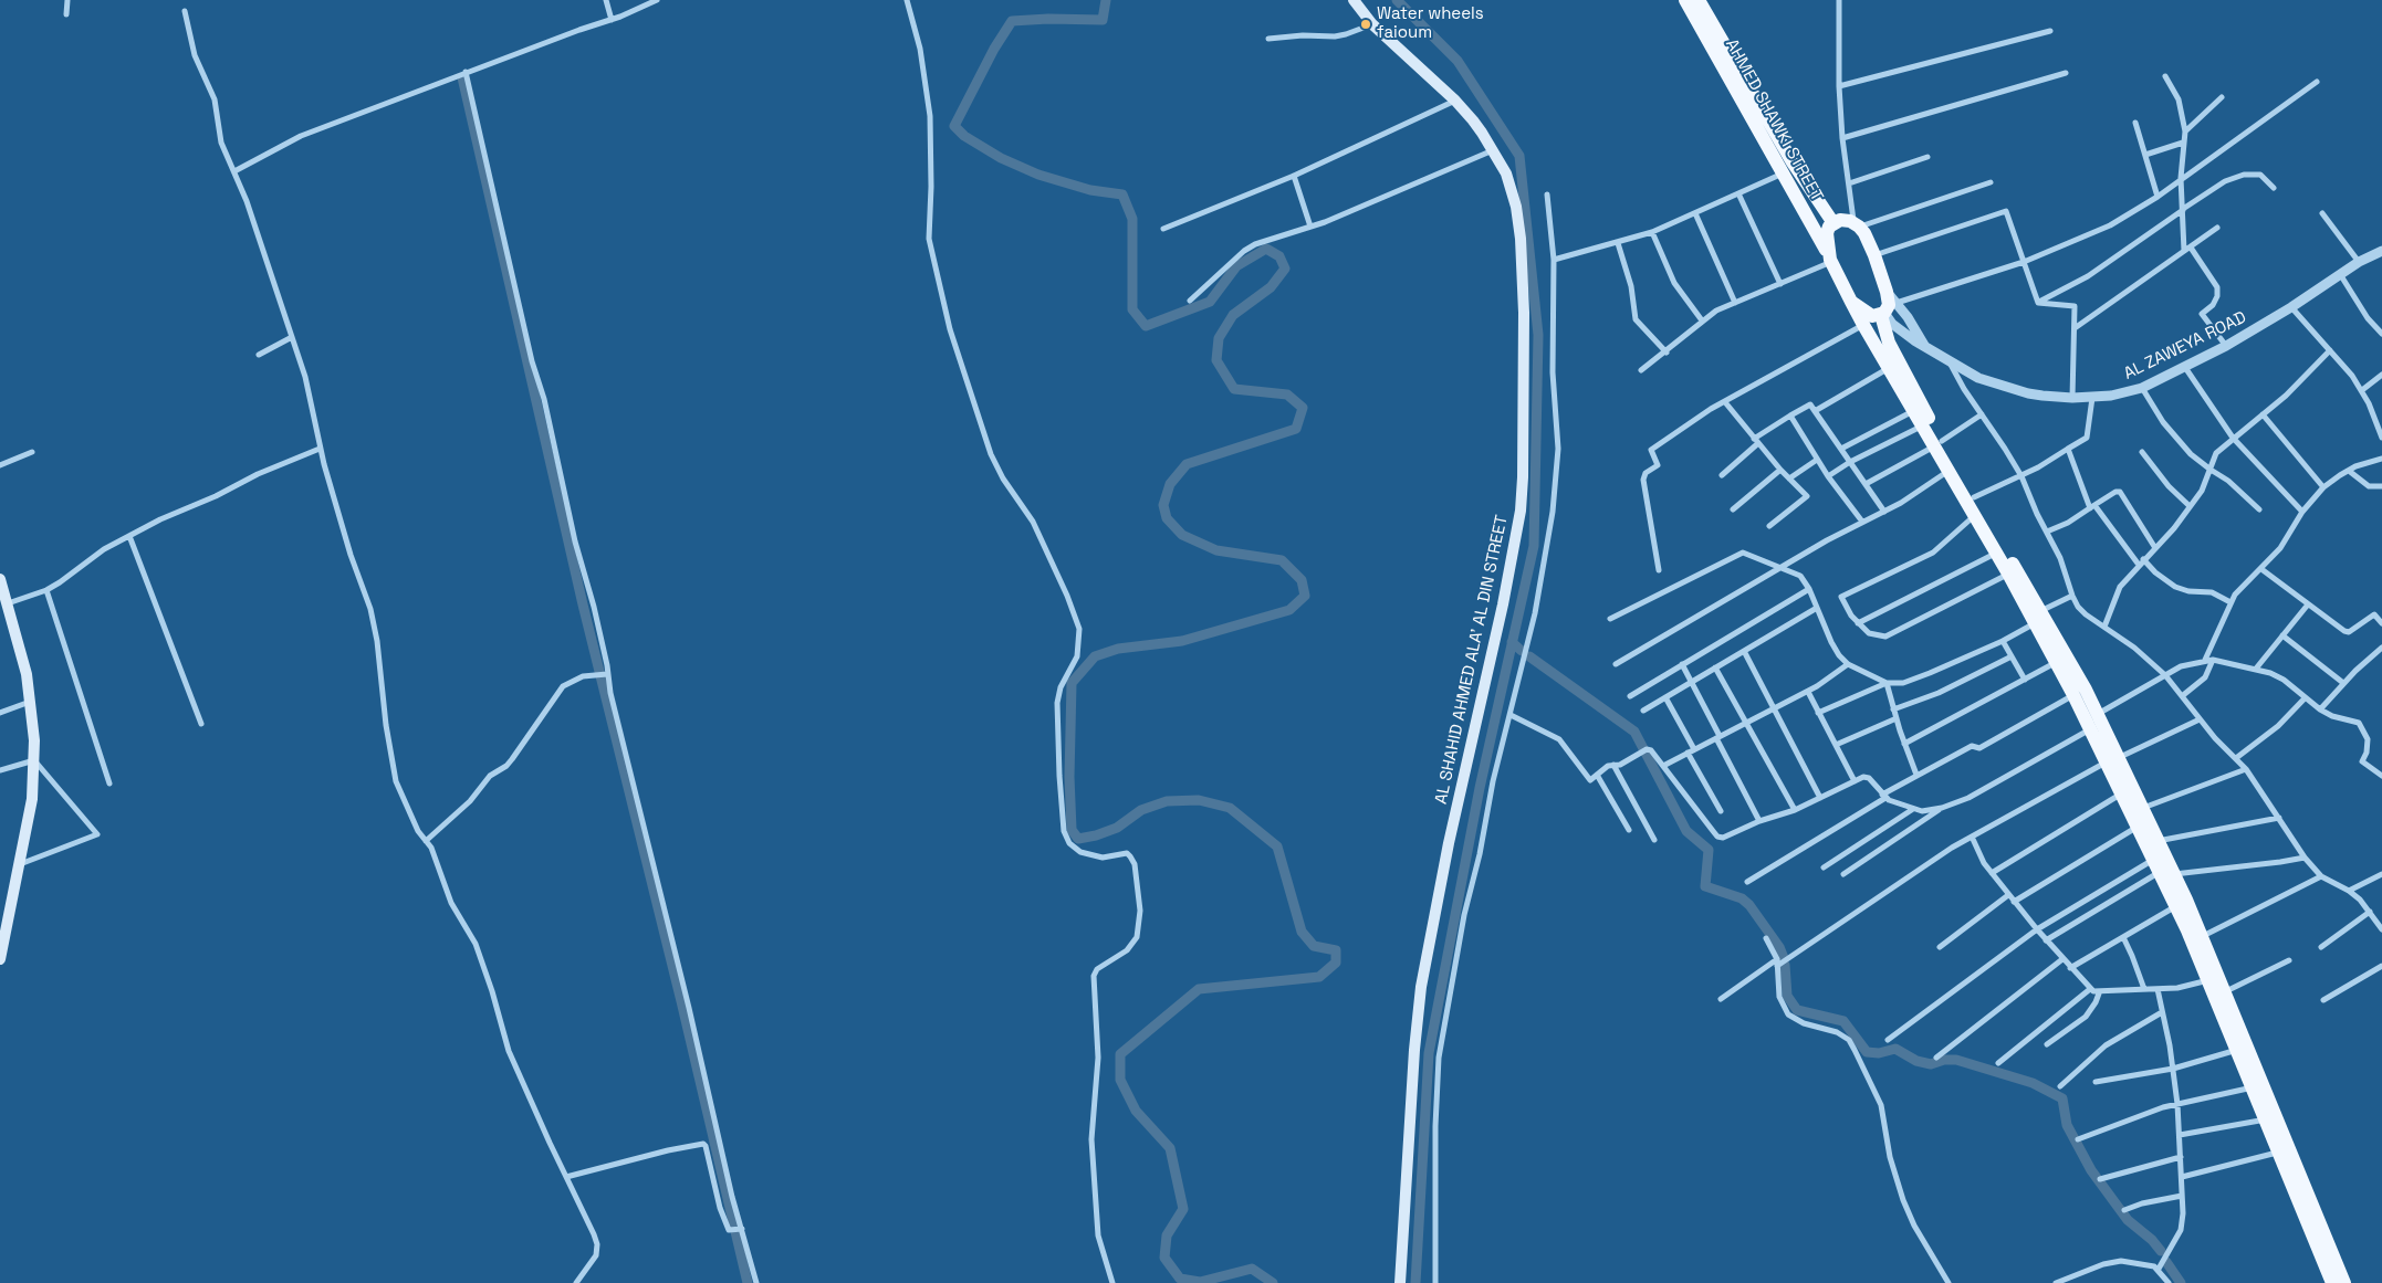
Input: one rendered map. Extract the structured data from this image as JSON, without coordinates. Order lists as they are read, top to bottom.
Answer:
{
  "streets": {
    "main road": ["AHMED SHAWKI STREET", "AL SHAHID AHMED ALA' AL DIN STREET"],
    "street": ["AL ZAWEYA ROAD"]
  },
  "places": ["Water wheels faioum"]
}
